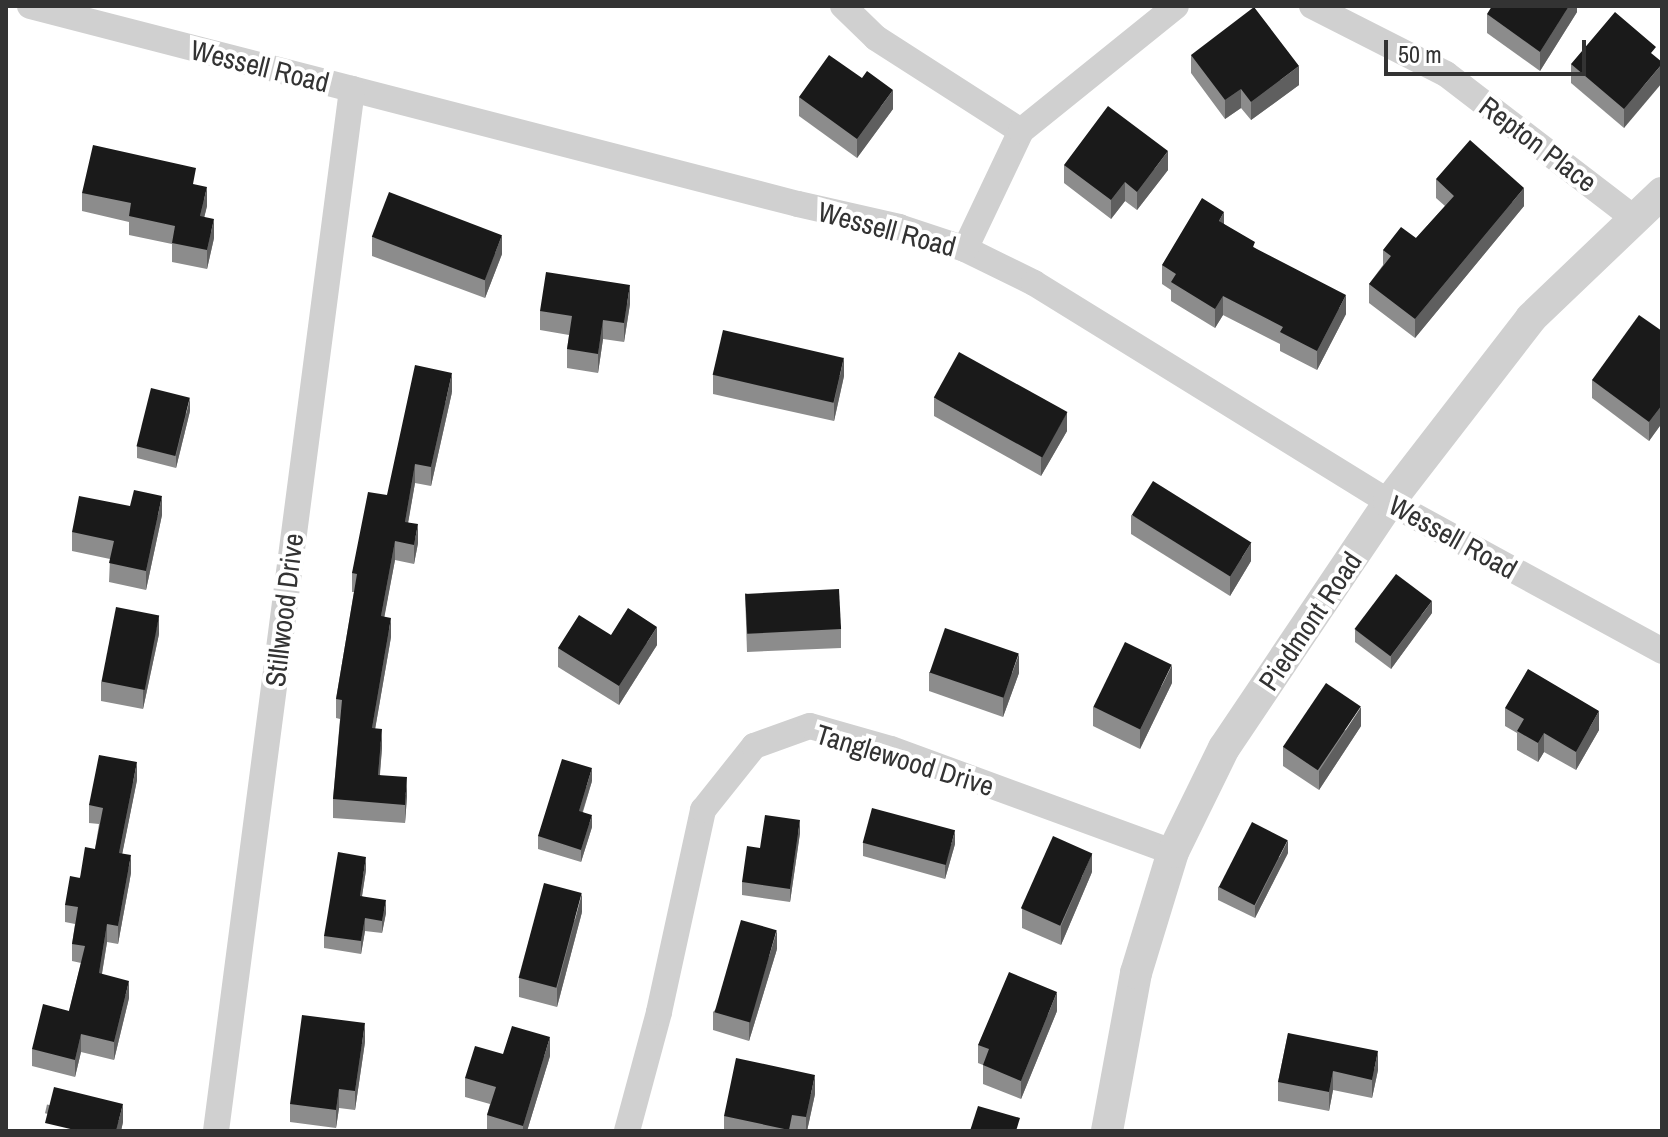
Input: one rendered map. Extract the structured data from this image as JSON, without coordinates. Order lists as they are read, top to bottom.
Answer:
{
  "streets": {
    "street": [
      "Wessell Road",
      "Repton Place",
      "Stillwood Drive",
      "Piedmont Road",
      "Tanglewood Drive"
    ]
  },
  "crossings": [
    ["Wessell Road", "Stillwood Drive"],
    ["Wessell Road", "Piedmont Road"],
    ["Repton Place", "Piedmont Road"],
    ["Piedmont Road", "Tanglewood Drive"]
  ],
  "scale_bar": "50 m"
}
